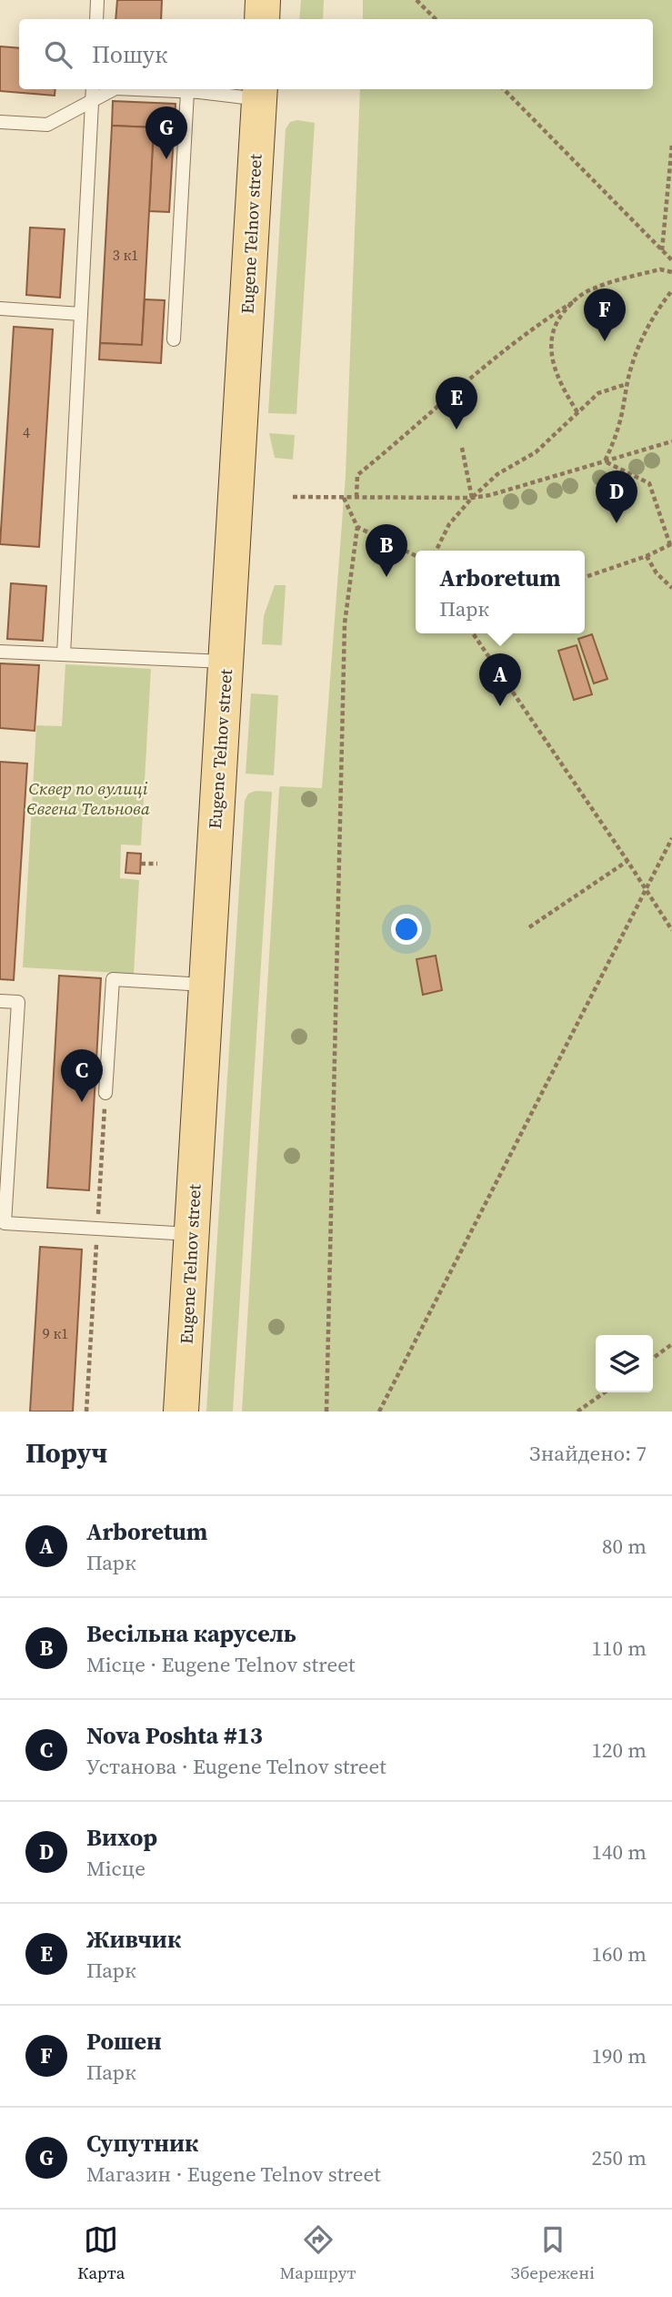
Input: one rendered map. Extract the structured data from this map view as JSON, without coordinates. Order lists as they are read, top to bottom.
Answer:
{
  "streets": {
    "main road": ["Eugene Telnov street"]
  },
  "parks": ["Сквер по вулиці Євгена Тельнова"],
  "house_numbers": ["3 к1", "4", "9 к1"],
  "page": {
    "search": "Пошук",
    "pins": [
      "G",
      "F",
      "E",
      "D",
      "B",
      "A",
      "C"
    ],
    "popup": ["Arboretum", "Парк"],
    "heading": ["Поруч", "Знайдено: 7"],
    "list": [
      {
        "mark": "A",
        "name": "Arboretum",
        "note": "Парк",
        "value": "80 m"
      },
      {
        "mark": "B",
        "name": "Весільна карусель",
        "note": "Місце · Eugene Telnov street",
        "value": "110 m"
      },
      {
        "mark": "C",
        "name": "Nova Poshta #13",
        "note": "Установа · Eugene Telnov street",
        "value": "120 m"
      },
      {
        "mark": "D",
        "name": "Вихор",
        "note": "Місце",
        "value": "140 m"
      },
      {
        "mark": "E",
        "name": "Живчик",
        "note": "Парк",
        "value": "160 m"
      },
      {
        "mark": "F",
        "name": "Рошен",
        "note": "Парк",
        "value": "190 m"
      },
      {
        "mark": "G",
        "name": "Супутник",
        "note": "Магазин · Eugene Telnov street",
        "value": "250 m"
      }
    ],
    "nav": ["Карта", "Маршрут", "Збережені"]
  }
}
